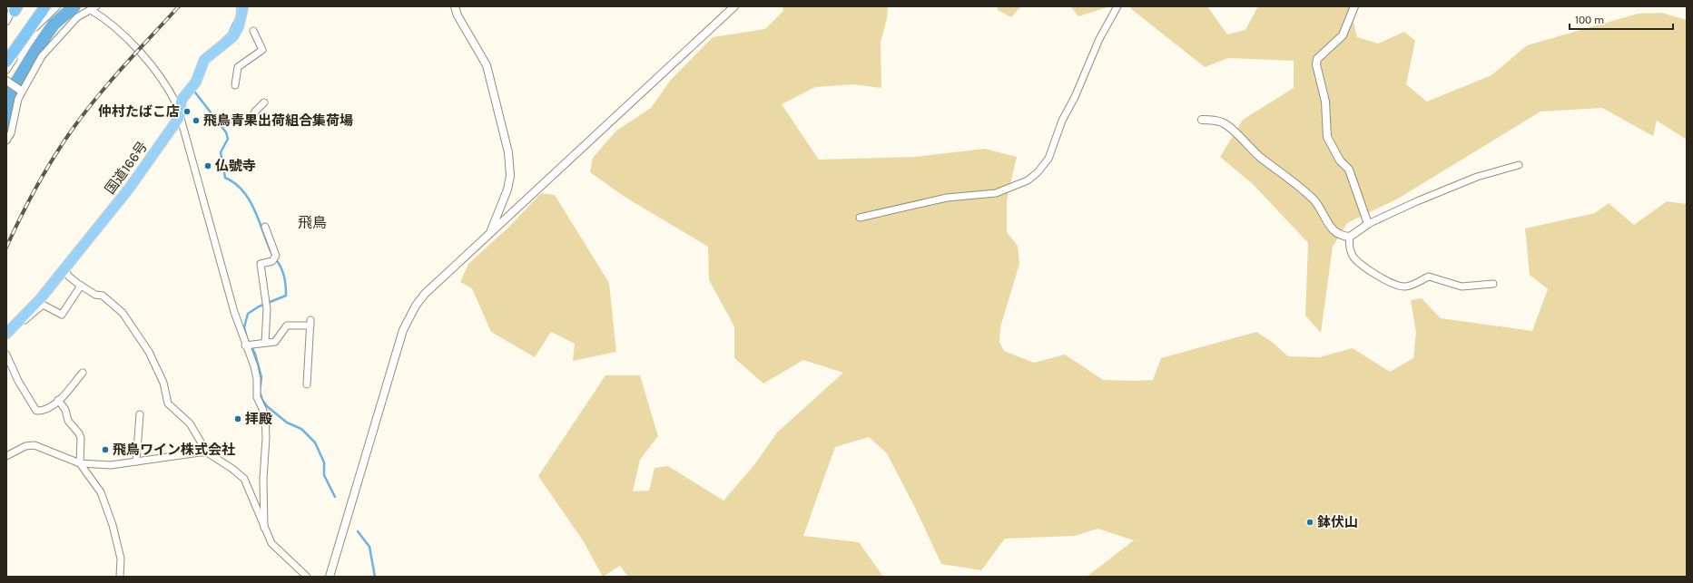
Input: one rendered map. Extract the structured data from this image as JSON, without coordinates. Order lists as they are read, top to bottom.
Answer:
{
  "streets": {
    "highway": ["国道166号"]
  },
  "districts": ["飛鳥"],
  "places": [
    "仲村たばこ店",
    "飛鳥青果出荷組合集荷場",
    "仏號寺",
    "拝殿",
    "飛鳥ワイン株式会社",
    "鉢伏山"
  ],
  "scale_bar": "100 m"
}
